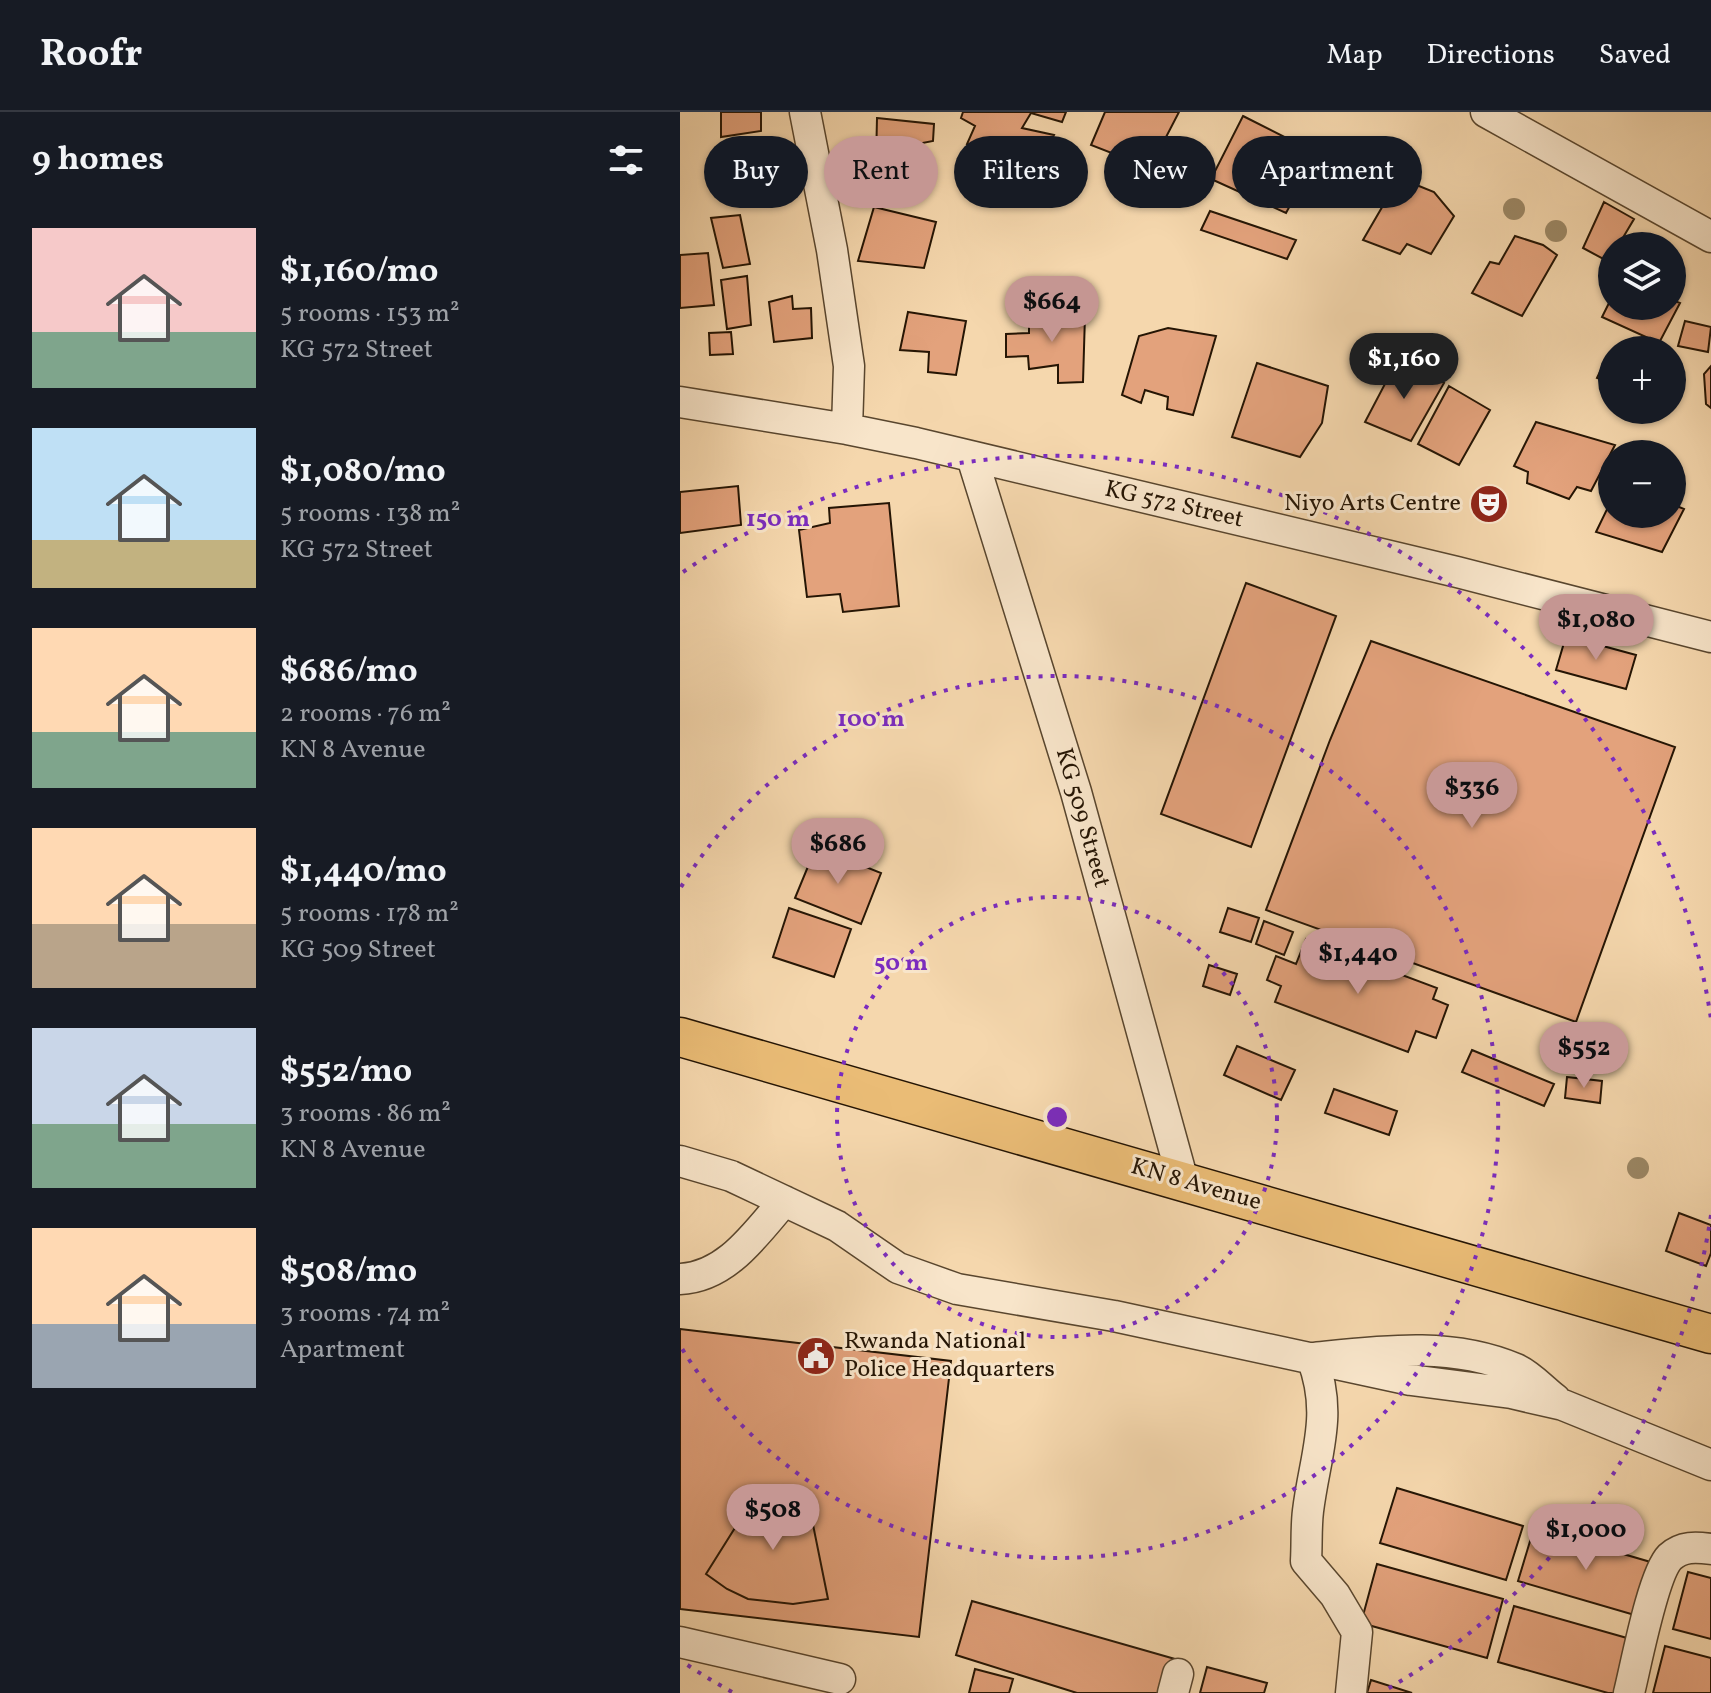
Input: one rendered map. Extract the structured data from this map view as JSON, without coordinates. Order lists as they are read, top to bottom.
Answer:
{
  "streets": {
    "main road": ["KN 8 Avenue"],
    "street": ["KG 572 Street", "KG 509 Street"]
  },
  "crossings": [
    ["KG 572 Street", "KG 509 Street"],
    ["KG 509 Street", "KN 8 Avenue"]
  ],
  "places": {
    "theatre": ["Niyo Arts Centre"],
    "public building": ["Rwanda National Police Headquarters"]
  },
  "page": {
    "header": "Roofr",
    "nav": ["Map", "Directions", "Saved"],
    "heading": "9 homes",
    "chip": [
      "Buy",
      "Rent",
      "Filters",
      "New",
      "Apartment"
    ],
    "list": [
      {
        "name": "$1,160/mo",
        "note": "5 rooms · 153 m² · KG 572 Street"
      },
      {
        "name": "$1,080/mo",
        "note": "5 rooms · 138 m² · KG 572 Street"
      },
      {
        "name": "$686/mo",
        "note": "2 rooms · 76 m² · KN 8 Avenue"
      },
      {
        "name": "$1,440/mo",
        "note": "5 rooms · 178 m² · KG 509 Street"
      },
      {
        "name": "$552/mo",
        "note": "3 rooms · 86 m² · KN 8 Avenue"
      },
      {
        "name": "$508/mo",
        "note": "3 rooms · 74 m² · Apartment"
      }
    ],
    "map_buttons": ["+", "−"],
    "price": [
      "$664",
      "$1,160",
      "$1,080",
      "$336",
      "$686",
      "$1,440",
      "$552",
      "$508",
      "$1,000"
    ]
  },
  "rings": ["150 m", "100 m", "50 m"]
}
